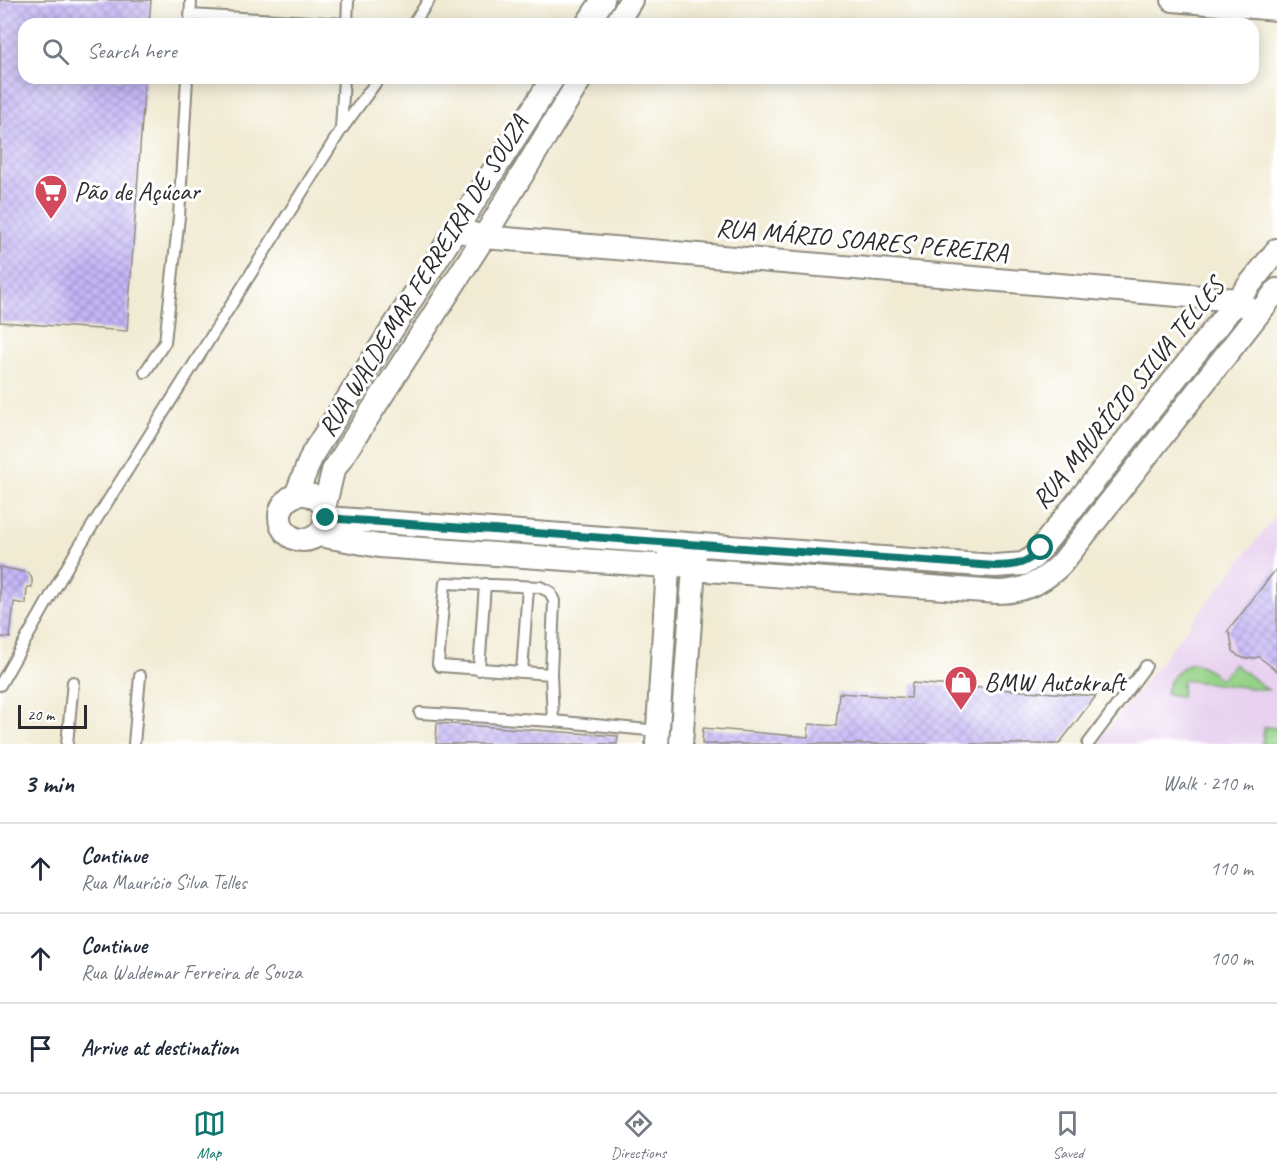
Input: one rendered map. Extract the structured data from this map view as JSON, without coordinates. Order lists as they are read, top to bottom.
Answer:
{
  "streets": {
    "street": ["RUA MÁRIO SOARES PEREIRA", "RUA WALDEMAR FERREIRA DE SOUZA", "RUA MAURÍCIO SILVA TELLES"]
  },
  "crossings": [
    ["RUA MÁRIO SOARES PEREIRA", "RUA WALDEMAR FERREIRA DE SOUZA"],
    ["RUA MÁRIO SOARES PEREIRA", "RUA MAURÍCIO SILVA TELLES"],
    ["RUA WALDEMAR FERREIRA DE SOUZA", "RUA MAURÍCIO SILVA TELLES"]
  ],
  "places": {
    "supermarket": ["Pão de Açúcar"],
    "shop": ["BMW Autokraft"]
  },
  "scale_bar": "20 m",
  "page": {
    "search": "Search here",
    "scale": "20 m",
    "heading": ["3 min", "Walk · 210 m"],
    "list": [
      ["Continue", "Rua Maurício Silva Telles", "110 m"],
      ["Continue", "Rua Waldemar Ferreira de Souza", "100 m"],
      "Arrive at destination"
    ],
    "nav": ["Map", "Directions", "Saved"]
  }
}
